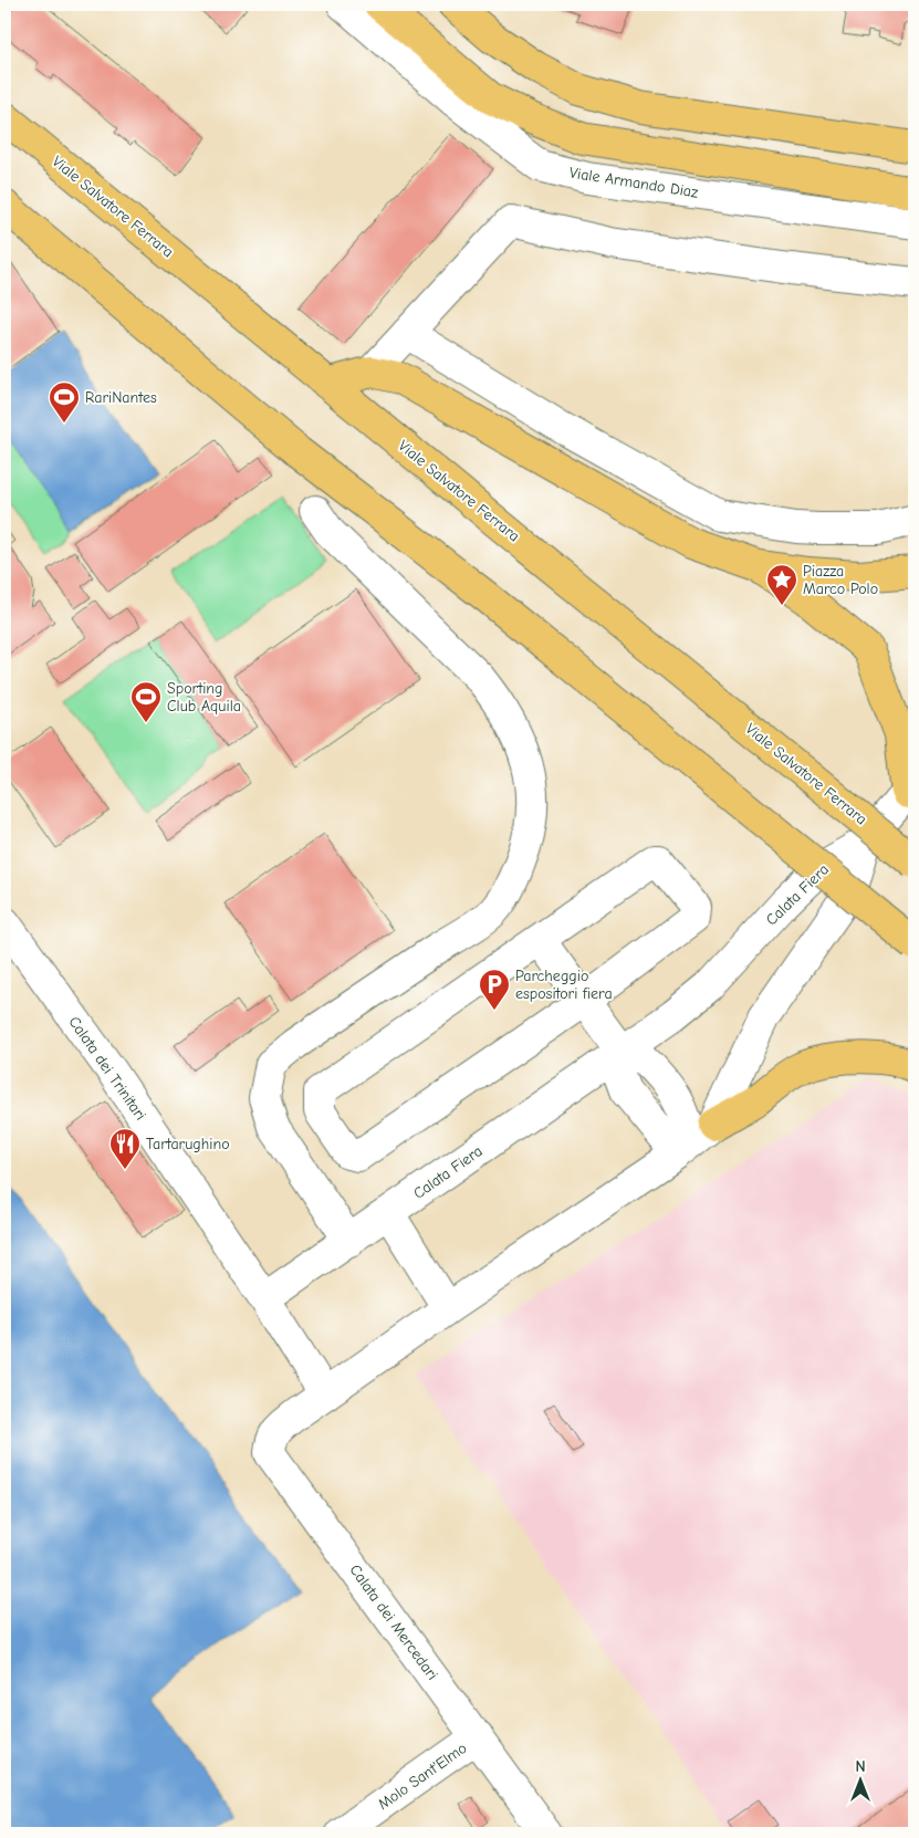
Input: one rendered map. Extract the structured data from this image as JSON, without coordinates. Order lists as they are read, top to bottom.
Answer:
{
  "streets": {
    "main road": ["Viale Salvatore Ferrara"],
    "street": [
      "Viale Armando Diaz",
      "Calata Fiera",
      "Calata dei Trinitari",
      "Calata dei Mercedari",
      "Molo Sant'Elmo"
    ]
  },
  "crossings": [
    ["Calata Fiera", "Calata dei Trinitari"],
    ["Calata dei Mercedari", "Molo Sant'Elmo"]
  ],
  "places": {
    "sports": ["RariNantes", "Sporting Club Aquila"],
    "place": ["Piazza Marco Polo"],
    "parking": ["Parcheggio espositori fiera"],
    "restaurant": ["Tartarughino"]
  },
  "north": "top"
}
